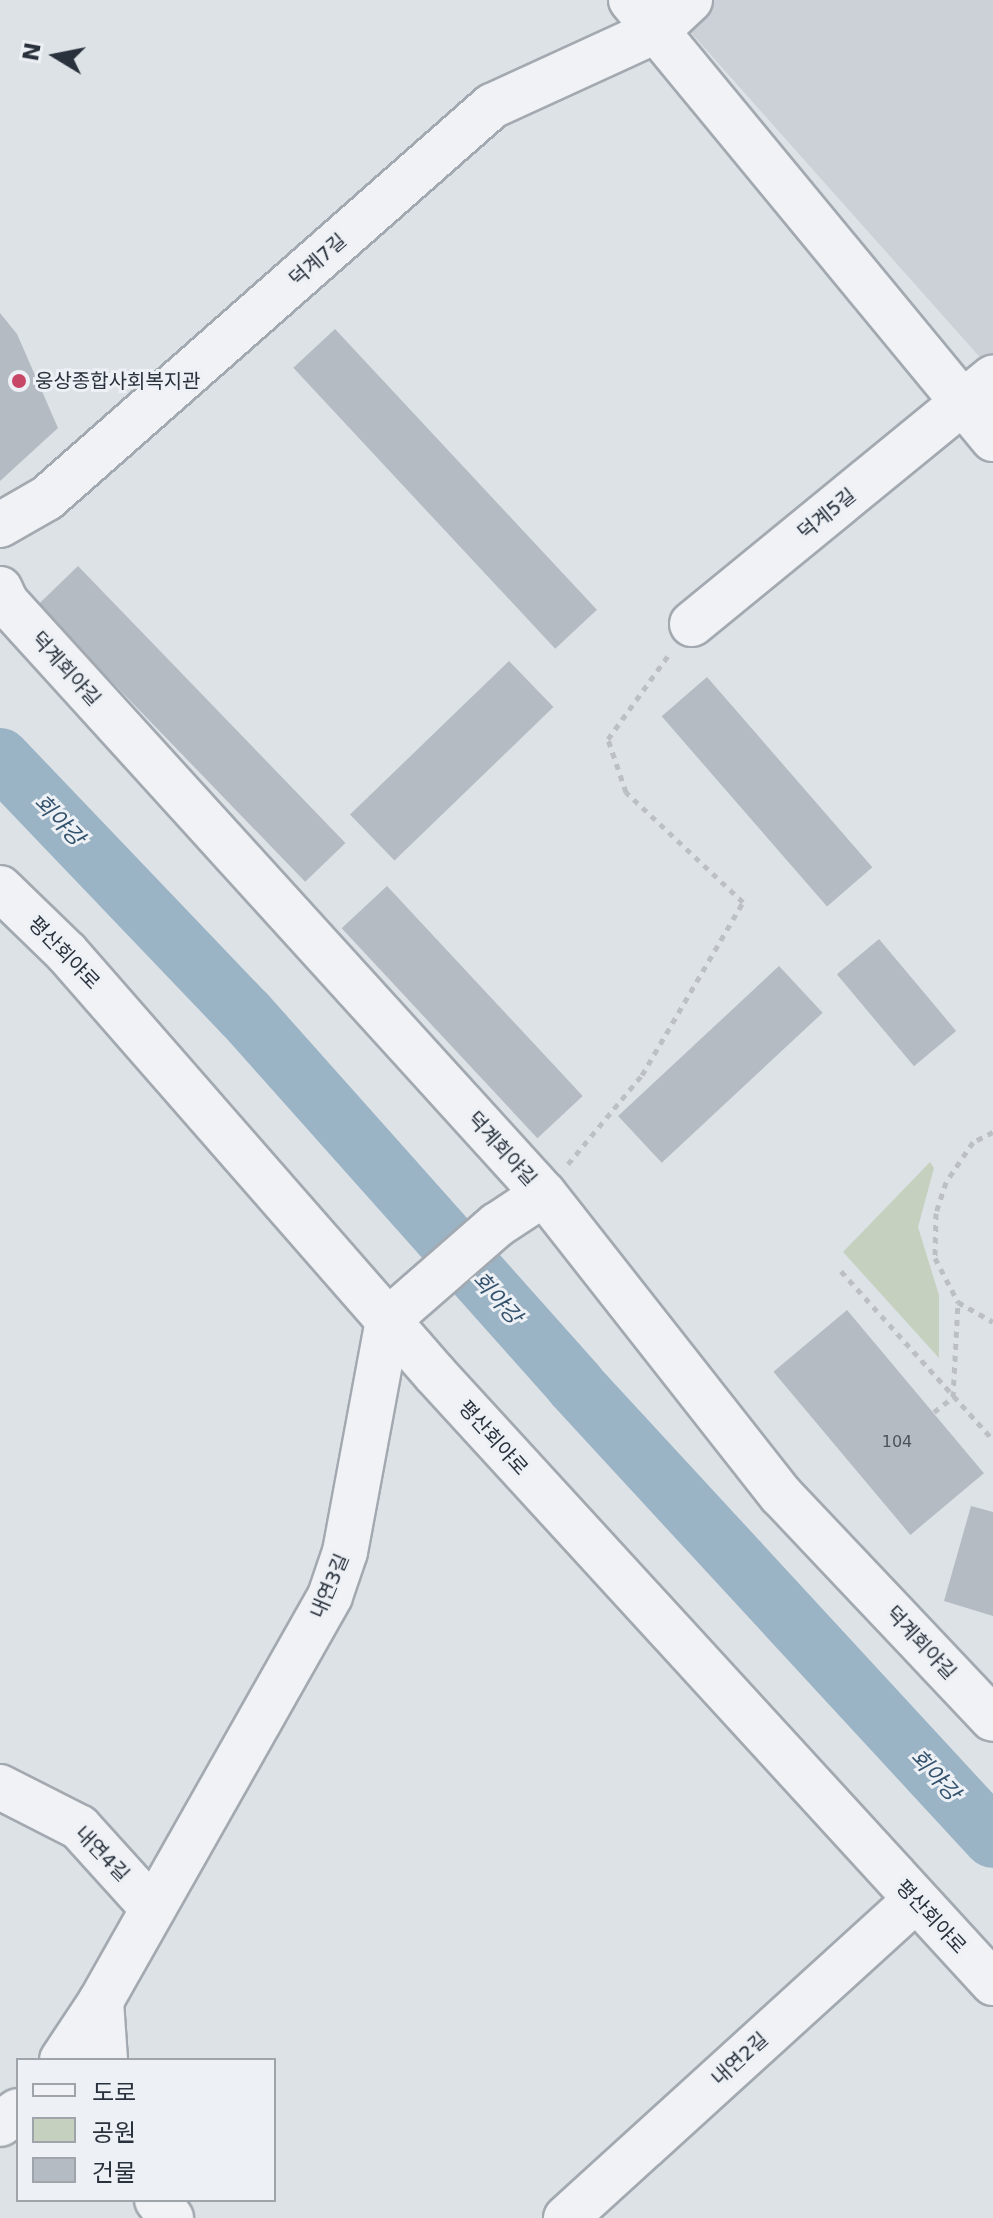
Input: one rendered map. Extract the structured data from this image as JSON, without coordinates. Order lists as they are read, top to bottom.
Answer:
{
  "streets": {
    "street": [
      "덕계7길",
      "덕계5길",
      "덕계회야길",
      "평산회야로",
      "내연3길",
      "내연4길",
      "내연2길"
    ]
  },
  "crossings": [
    ["평산회야로", "내연3길"],
    ["평산회야로", "내연2길"],
    ["내연3길", "내연4길"]
  ],
  "water": ["회야강"],
  "places": ["웅상종합사회복지관"],
  "house_numbers": ["104"],
  "legend": ["도로", "공원", "건물"],
  "north": "left"
}
